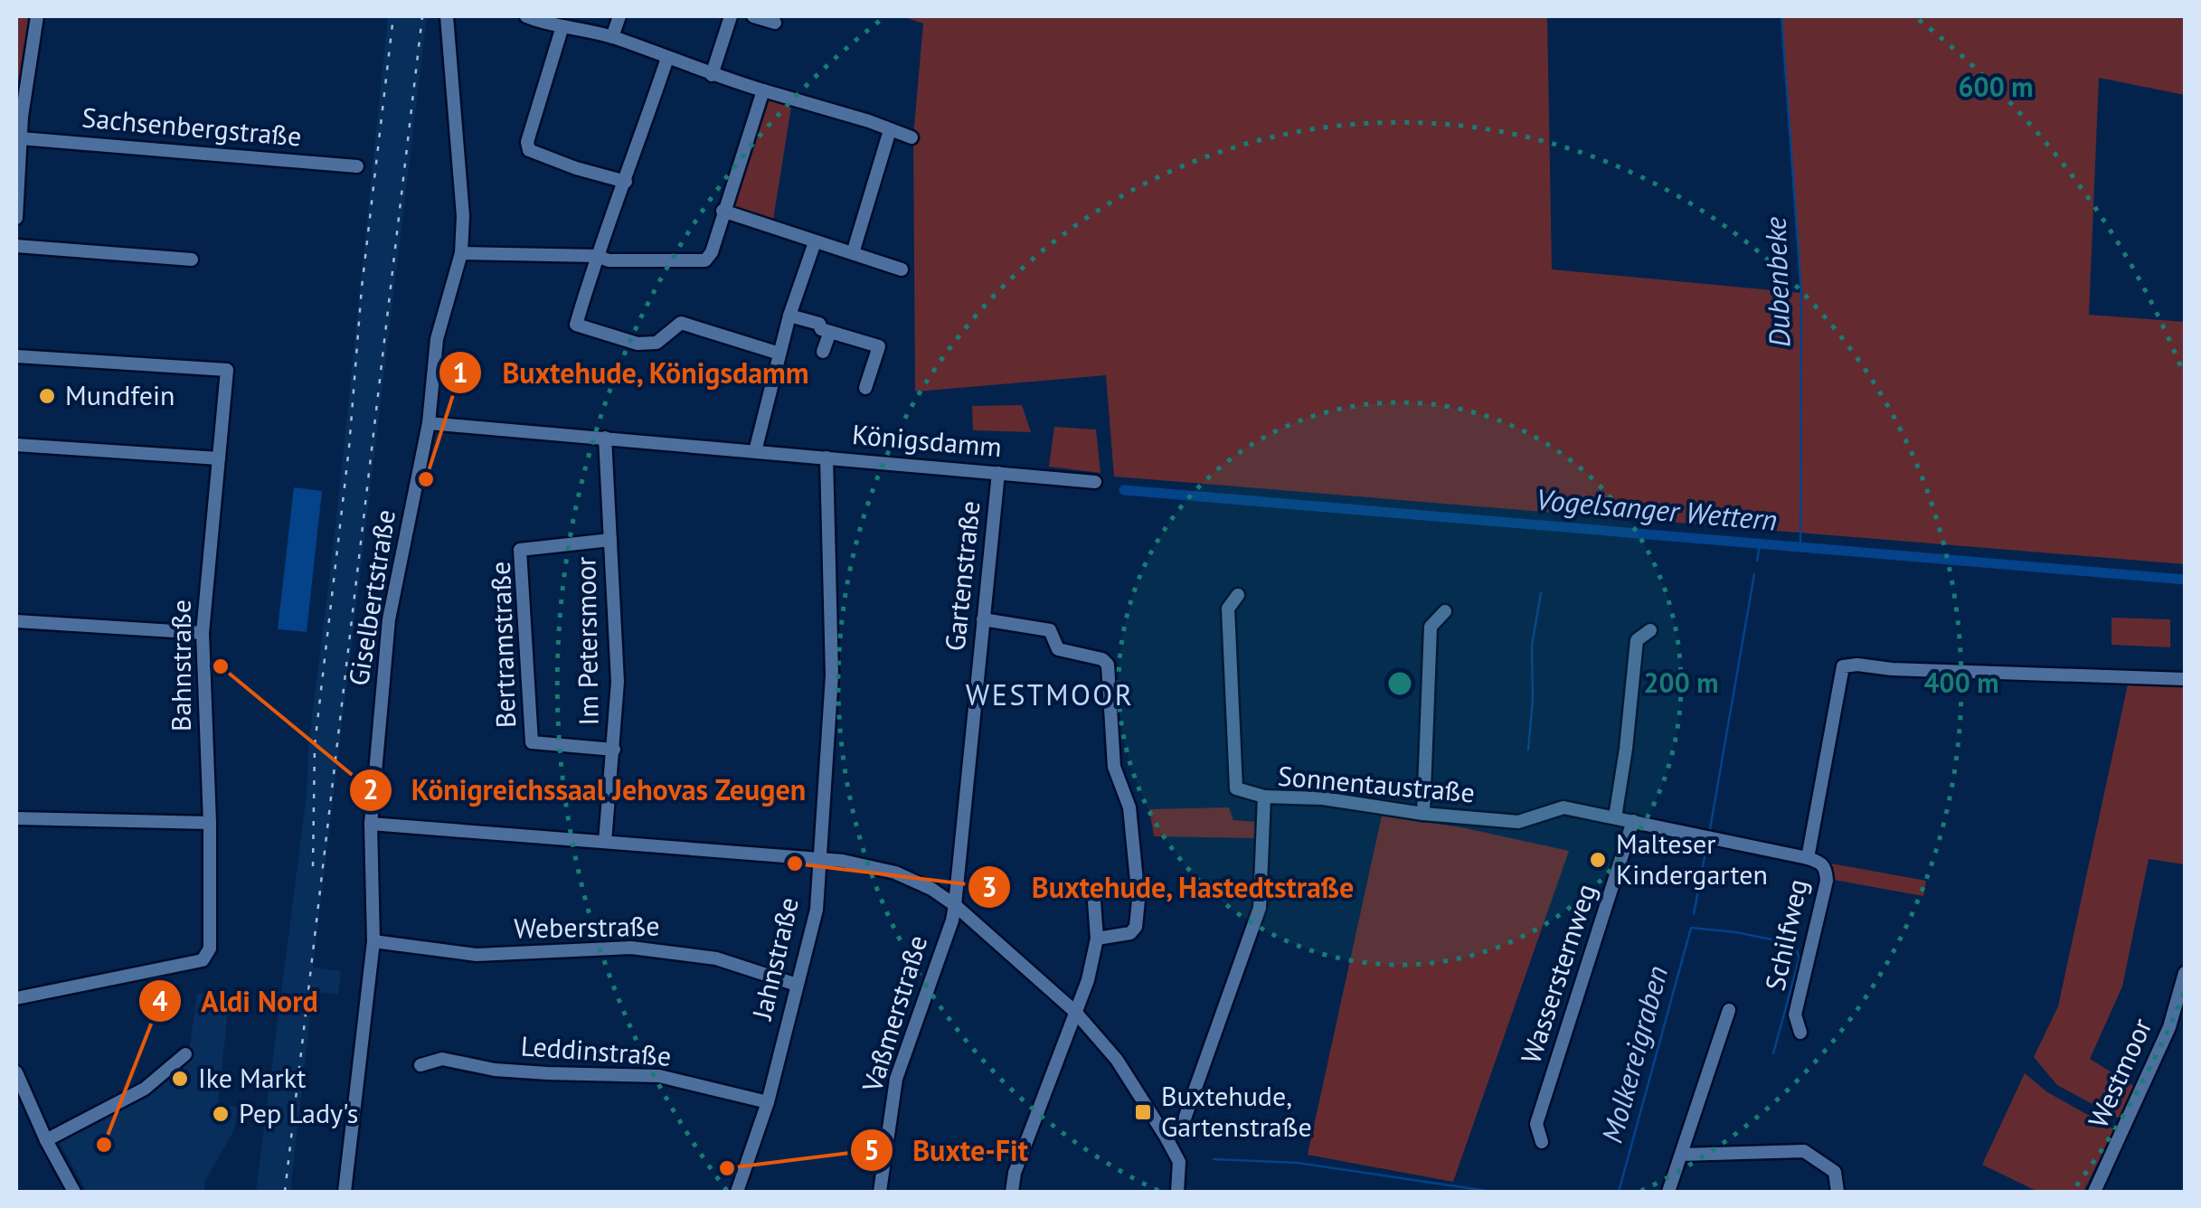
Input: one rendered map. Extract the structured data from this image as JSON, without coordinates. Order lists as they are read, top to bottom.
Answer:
{
  "streets": {
    "street": [
      "Sachsenbergstraße",
      "Königsdamm",
      "Gartenstraße",
      "Giselbertstraße",
      "Im Petersmoor",
      "Bertramstraße",
      "Bahnstraße",
      "Sonnentaustraße",
      "Weberstraße",
      "Schilfweg",
      "Jahnstraße",
      "Wassersternweg",
      "Vaßmerstraße",
      "Leddinstraße",
      "Westmoor"
    ]
  },
  "crossings": [
    ["Königsdamm", "Gartenstraße"],
    ["Königsdamm", "Giselbertstraße"],
    ["Königsdamm", "Im Petersmoor"],
    ["Königsdamm", "Jahnstraße"],
    ["Gartenstraße", "Vaßmerstraße"],
    ["Giselbertstraße", "Weberstraße"],
    ["Im Petersmoor", "Bertramstraße"],
    ["Weberstraße", "Jahnstraße"],
    ["Jahnstraße", "Leddinstraße"]
  ],
  "districts": ["WESTMOOR"],
  "water": ["Dubenbeke", "Vogelsanger Wettern", "Molkereigraben"],
  "places": {
    "other": [
      "Mundfein",
      "Buxtehude, Königsdamm",
      "Königreichssaal Jehovas Zeugen",
      "Malteser Kindergarten",
      "Buxtehude, Hastedtstraße",
      "Ike Markt",
      "Pep Lady's",
      "Aldi Nord",
      "Buxte-Fit"
    ],
    "transit": ["Buxtehude, Gartenstraße"]
  },
  "rings": ["600 m", "200 m", "400 m"]
}
